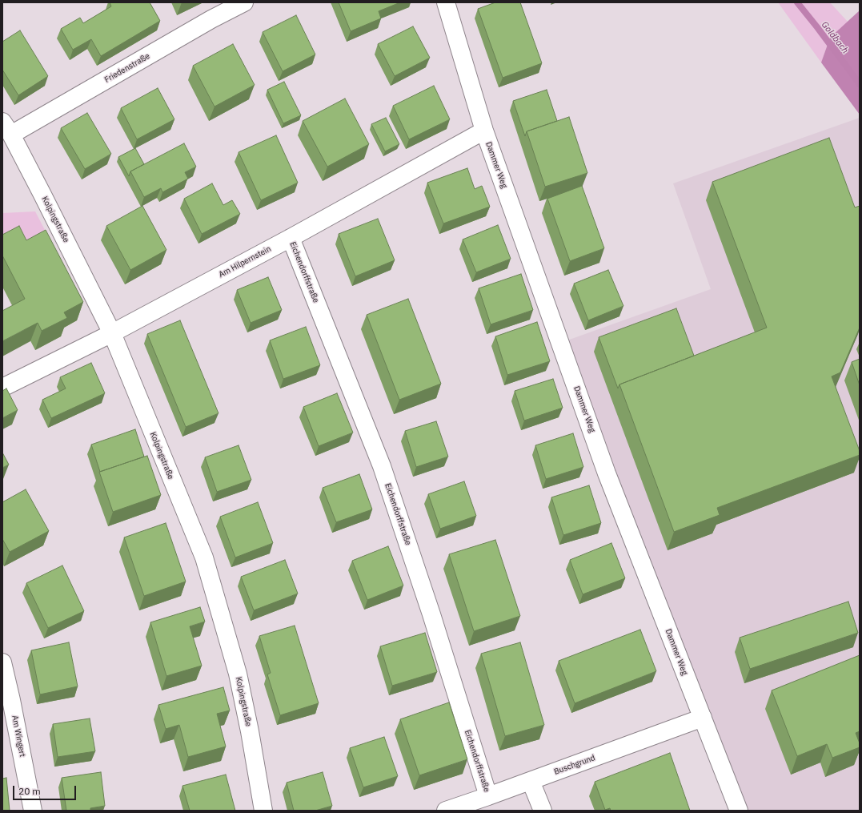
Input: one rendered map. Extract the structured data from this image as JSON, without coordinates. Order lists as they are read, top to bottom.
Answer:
{
  "streets": {
    "street": [
      "Friedenstraße",
      "Dammer Weg",
      "Kolpingstraße",
      "Am Hilpernstein",
      "Eichendorffstraße",
      "Am Wingert",
      "Buschgrund"
    ]
  },
  "crossings": [
    ["Friedenstraße", "Kolpingstraße"],
    ["Dammer Weg", "Am Hilpernstein"],
    ["Dammer Weg", "Buschgrund"],
    ["Kolpingstraße", "Am Hilpernstein"],
    ["Am Hilpernstein", "Eichendorffstraße"],
    ["Eichendorffstraße", "Buschgrund"]
  ],
  "water": ["Goldbach"],
  "scale_bar": "20 m"
}
